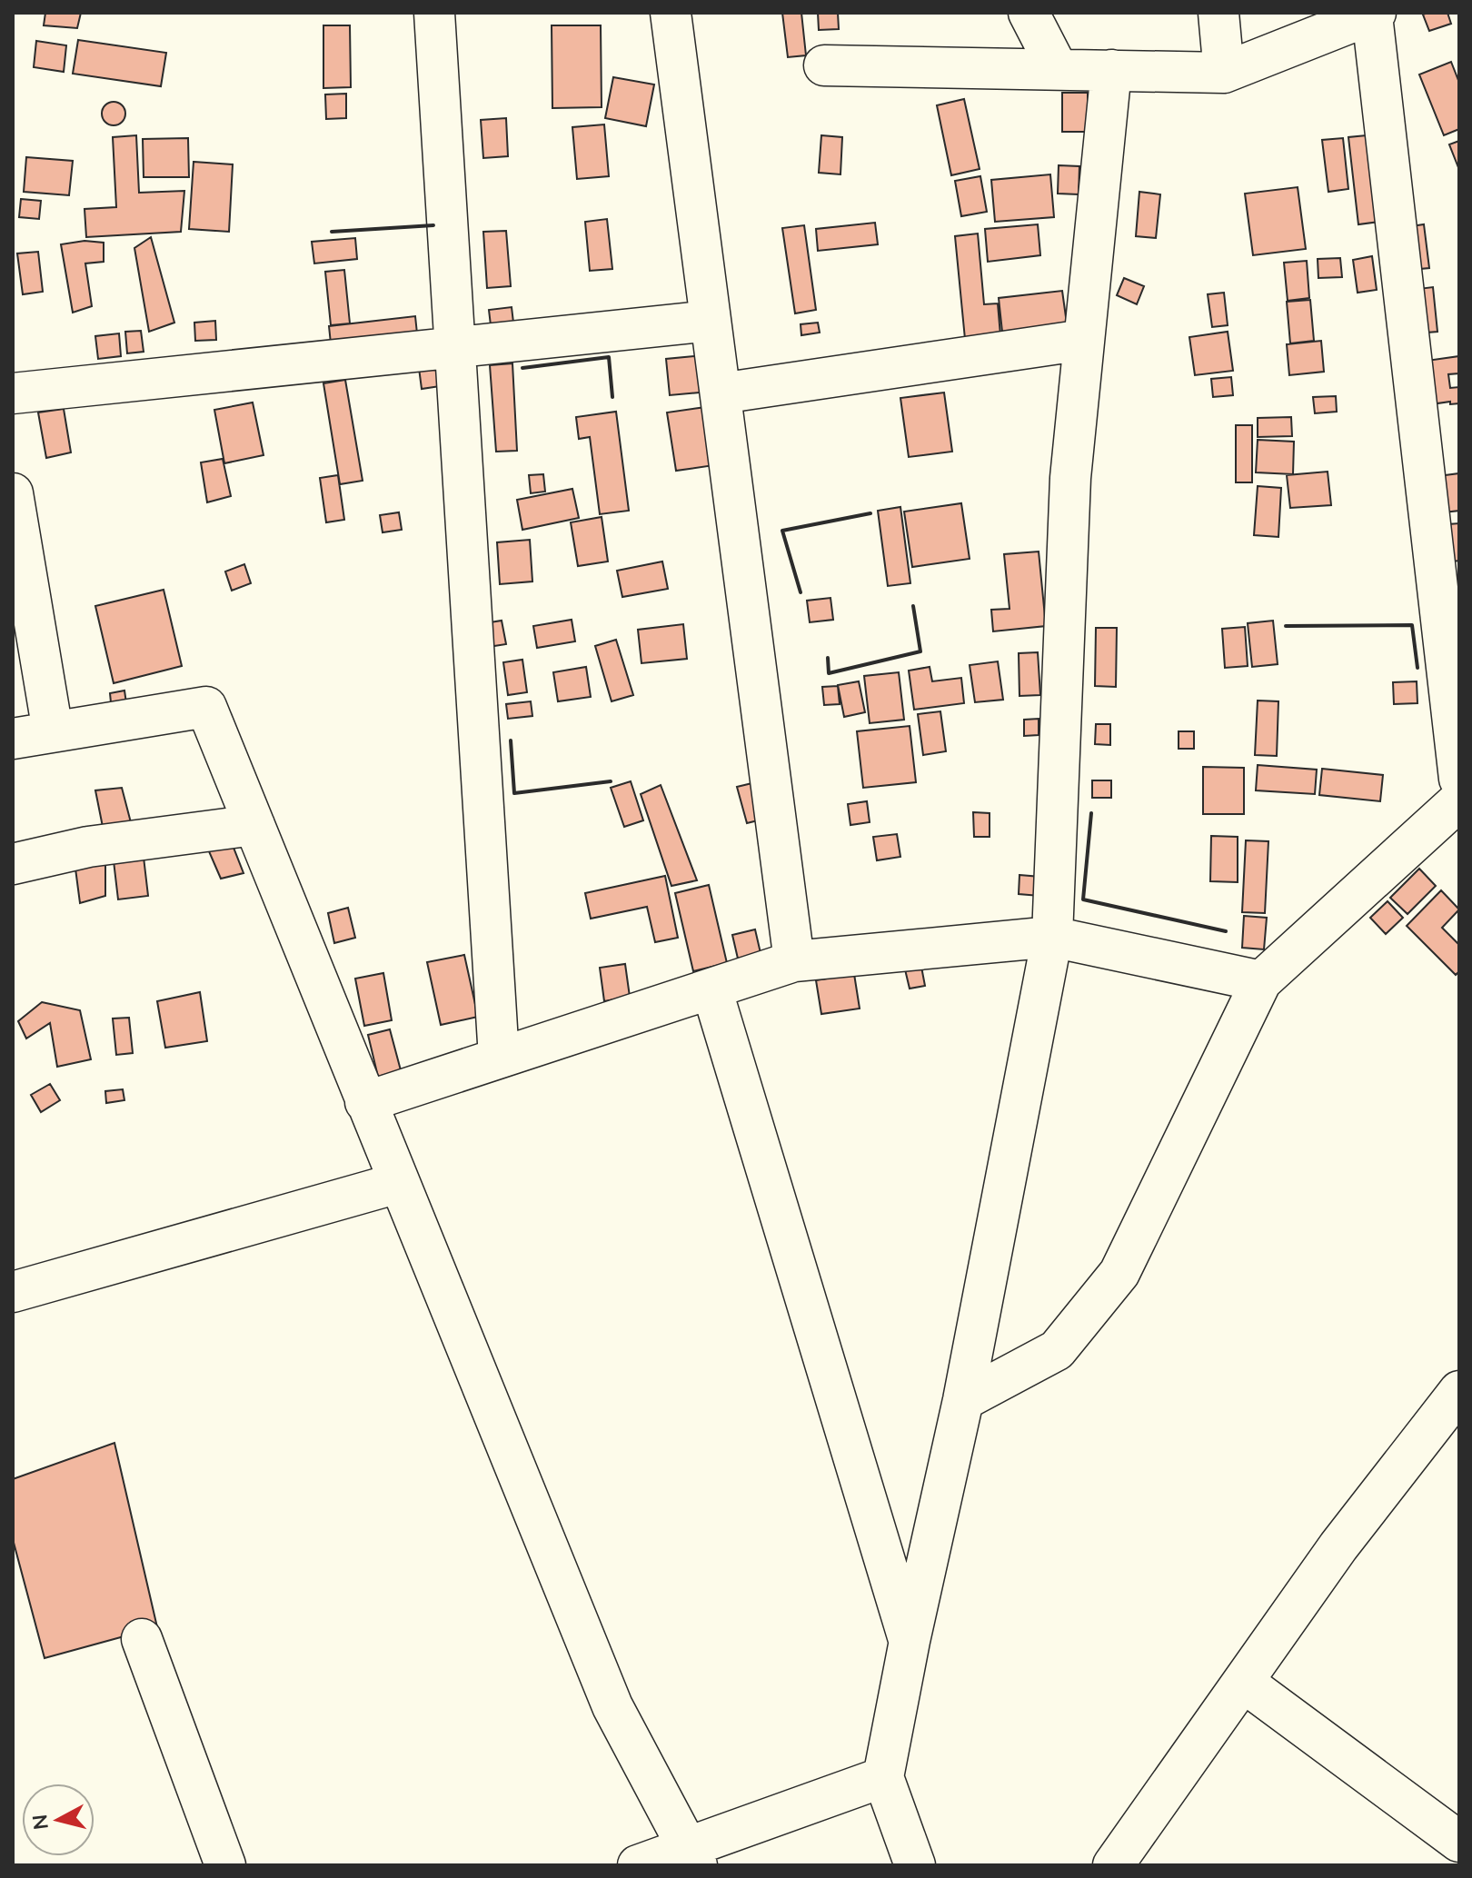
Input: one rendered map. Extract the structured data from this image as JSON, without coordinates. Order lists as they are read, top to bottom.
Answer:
{
  "north": "left"
}
